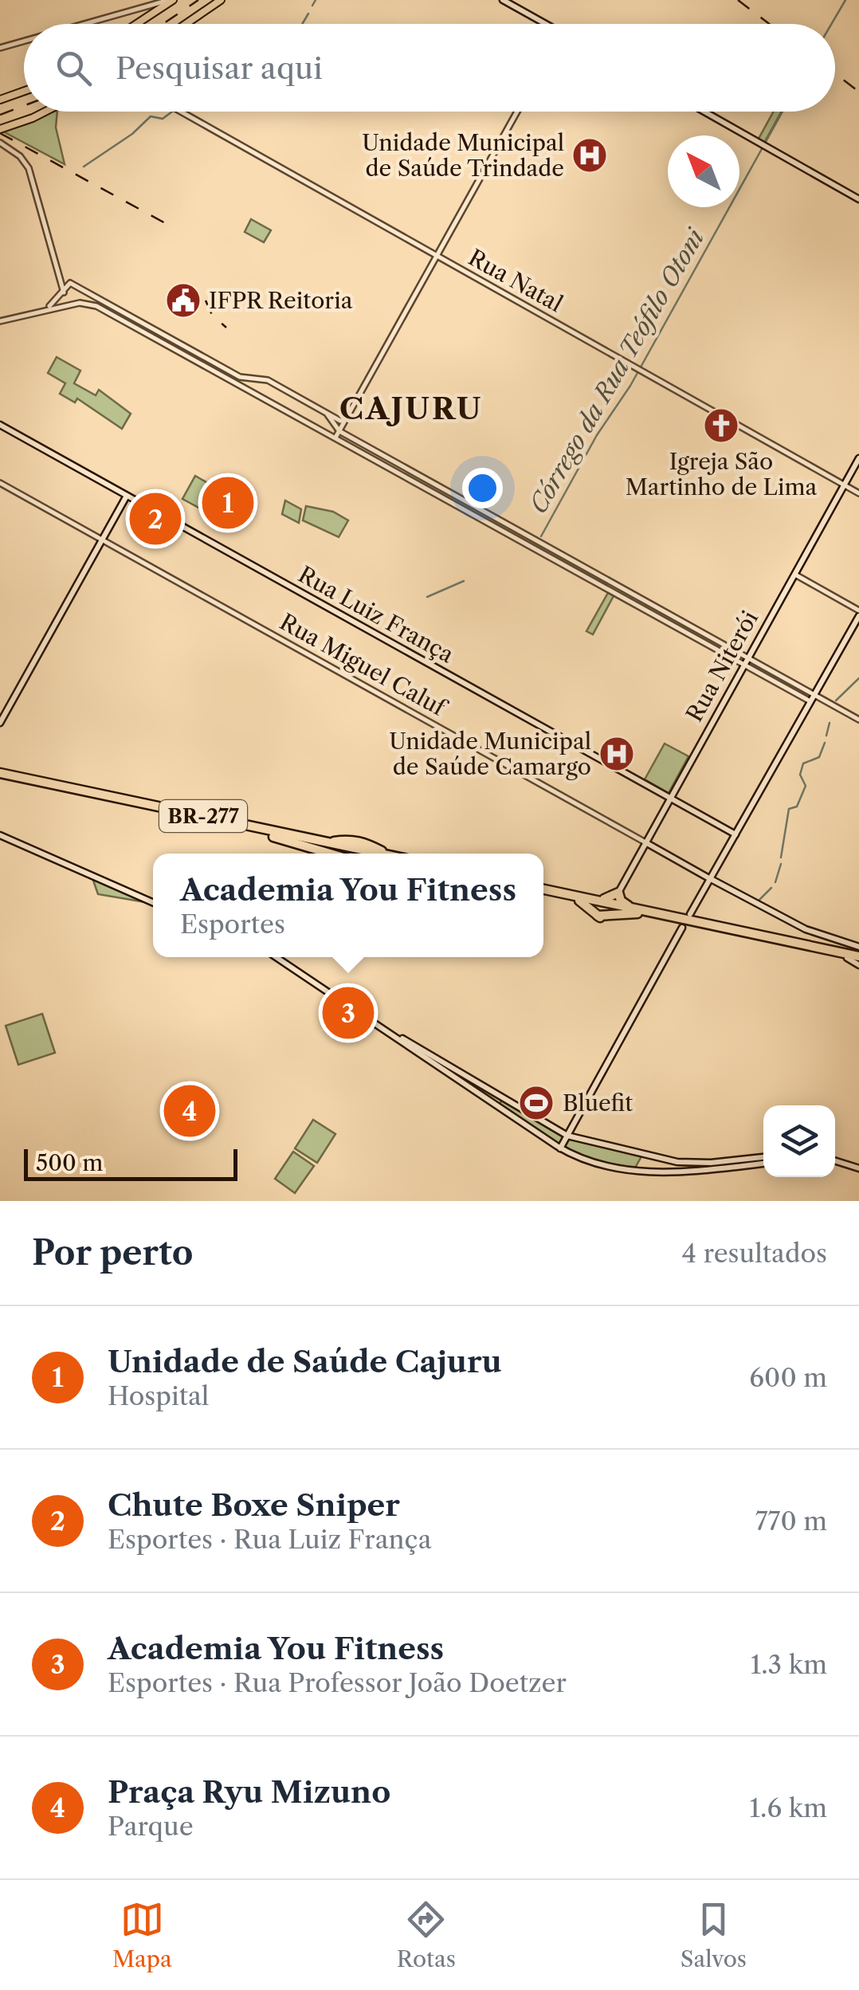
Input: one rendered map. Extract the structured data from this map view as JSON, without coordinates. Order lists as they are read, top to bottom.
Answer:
{
  "streets": {
    "highway": ["BR-277"],
    "main road": ["Rua Luiz França", "Rua Miguel Caluf", "Rua Niterói"],
    "street": ["Rua Natal"]
  },
  "crossings": [
    ["Rua Natal", "Rua Niterói"],
    ["Rua Luiz França", "Rua Niterói"],
    ["Rua Miguel Caluf", "Rua Niterói"]
  ],
  "districts": ["CAJURU"],
  "water": ["Córrego da Rua Teófilo Otoni"],
  "places": {
    "hospital": ["Unidade Municipal de Saúde Trindade", "Unidade Municipal de Saúde Camargo"],
    "public building": ["IFPR Reitoria"],
    "church": ["Igreja São Martinho de Lima"],
    "sports": ["Bluefit"]
  },
  "scale_bar": "500 m",
  "north": "top left",
  "page": {
    "search": "Pesquisar aqui",
    "pins": [
      "1",
      "2",
      "3",
      "4"
    ],
    "popup": ["Academia You Fitness", "Esportes"],
    "scale": "500 m",
    "heading": ["Por perto", "4 resultados"],
    "list": [
      {
        "mark": "1",
        "name": "Unidade de Saúde Cajuru",
        "note": "Hospital",
        "value": "600 m"
      },
      {
        "mark": "2",
        "name": "Chute Boxe Sniper",
        "note": "Esportes · Rua Luiz França",
        "value": "770 m"
      },
      {
        "mark": "3",
        "name": "Academia You Fitness",
        "note": "Esportes · Rua Professor João Doetzer",
        "value": "1.3 km"
      },
      {
        "mark": "4",
        "name": "Praça Ryu Mizuno",
        "note": "Parque",
        "value": "1.6 km"
      }
    ],
    "nav": ["Mapa", "Rotas", "Salvos"]
  }
}
